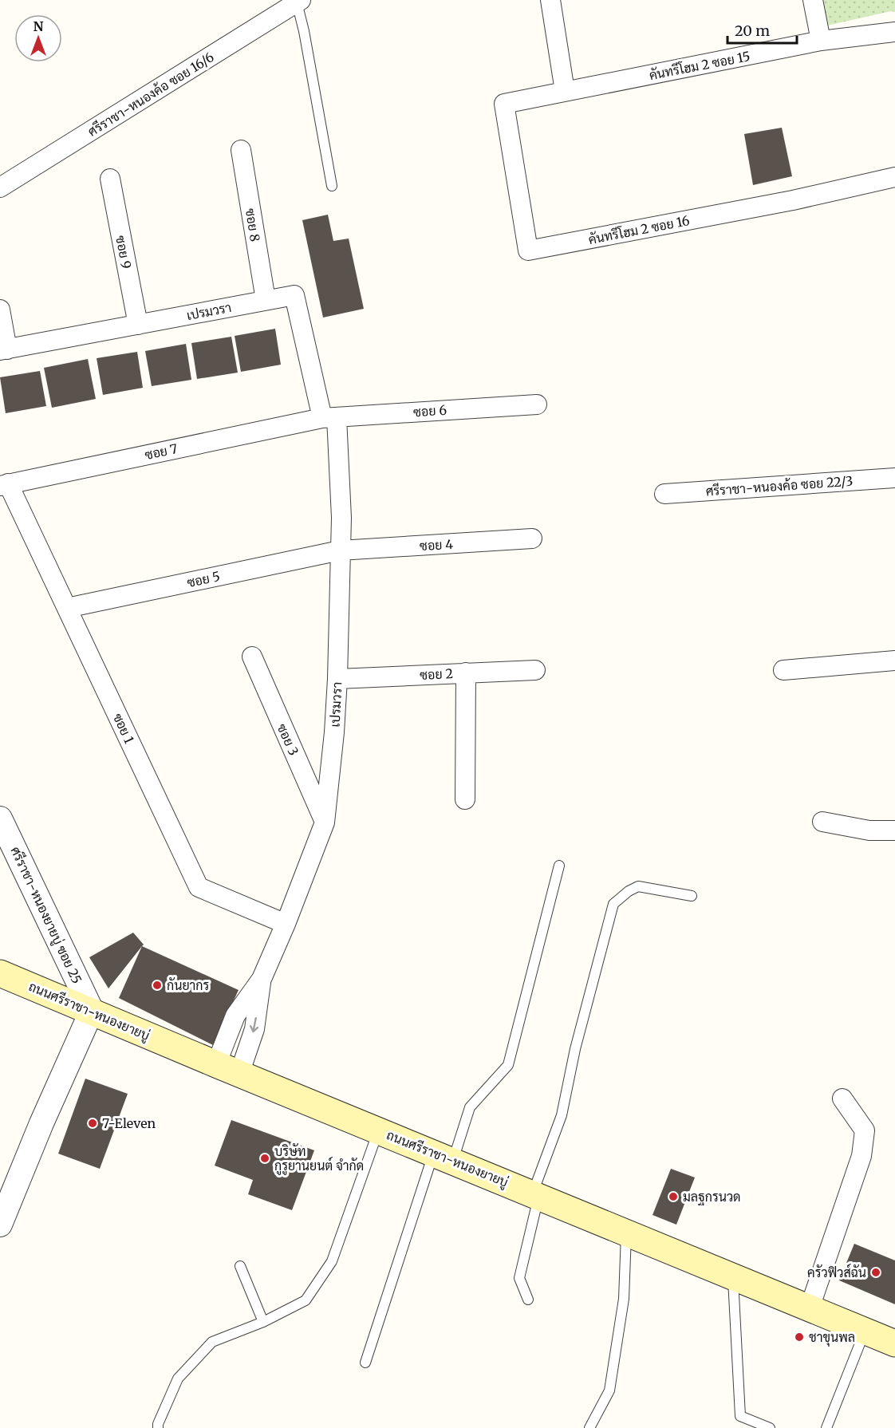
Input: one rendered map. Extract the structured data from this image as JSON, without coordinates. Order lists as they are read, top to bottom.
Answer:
{
  "streets": {
    "main road": ["ถนนศรีราชา-หนองยายบู่"],
    "street": [
      "คันทรีโฮม 2 ซอย 15",
      "ศรีราชา-หนองค้อ ซอย 16/6",
      "ซอย 8",
      "คันทรีโฮม 2 ซอย 16",
      "ซอย 9",
      "เปรมวรา",
      "ซอย 6",
      "ซอย 7",
      "ศรีราชา-หนองค้อ ซอย 22/3",
      "ซอย 4",
      "ซอย 5",
      "ซอย 2",
      "ซอย 1",
      "ซอย 3",
      "ศรีราชา-หนองยายบู่ ซอย 25"
    ]
  },
  "crossings": [
    ["คันทรีโฮม 2 ซอย 15", "คันทรีโฮม 2 ซอย 16"],
    ["ซอย 8", "เปรมวรา"],
    ["ซอย 9", "เปรมวรา"],
    ["เปรมวรา", "ซอย 6"],
    ["เปรมวรา", "ซอย 7"],
    ["เปรมวรา", "ซอย 4"],
    ["เปรมวรา", "ซอย 5"],
    ["เปรมวรา", "ซอย 2"],
    ["เปรมวรา", "ซอย 1"],
    ["เปรมวรา", "ซอย 3"],
    ["เปรมวรา", "ถนนศรีราชา-หนองยายบู่"],
    ["ซอย 6", "ซอย 7"],
    ["ซอย 7", "ซอย 1"],
    ["ซอย 4", "ซอย 5"],
    ["ซอย 5", "ซอย 1"],
    ["ศรีราชา-หนองยายบู่ ซอย 25", "ถนนศรีราชา-หนองยายบู่"]
  ],
  "places": [
    "กันยากร",
    "7-Eleven",
    "บริษัท กูรูยานยนต์ จำกัด",
    "มลฐกรนวด",
    "ครัวฟิวส์ฉัน",
    "ชาขุนพล"
  ],
  "scale_bar": "20 m",
  "north": "top"
}
